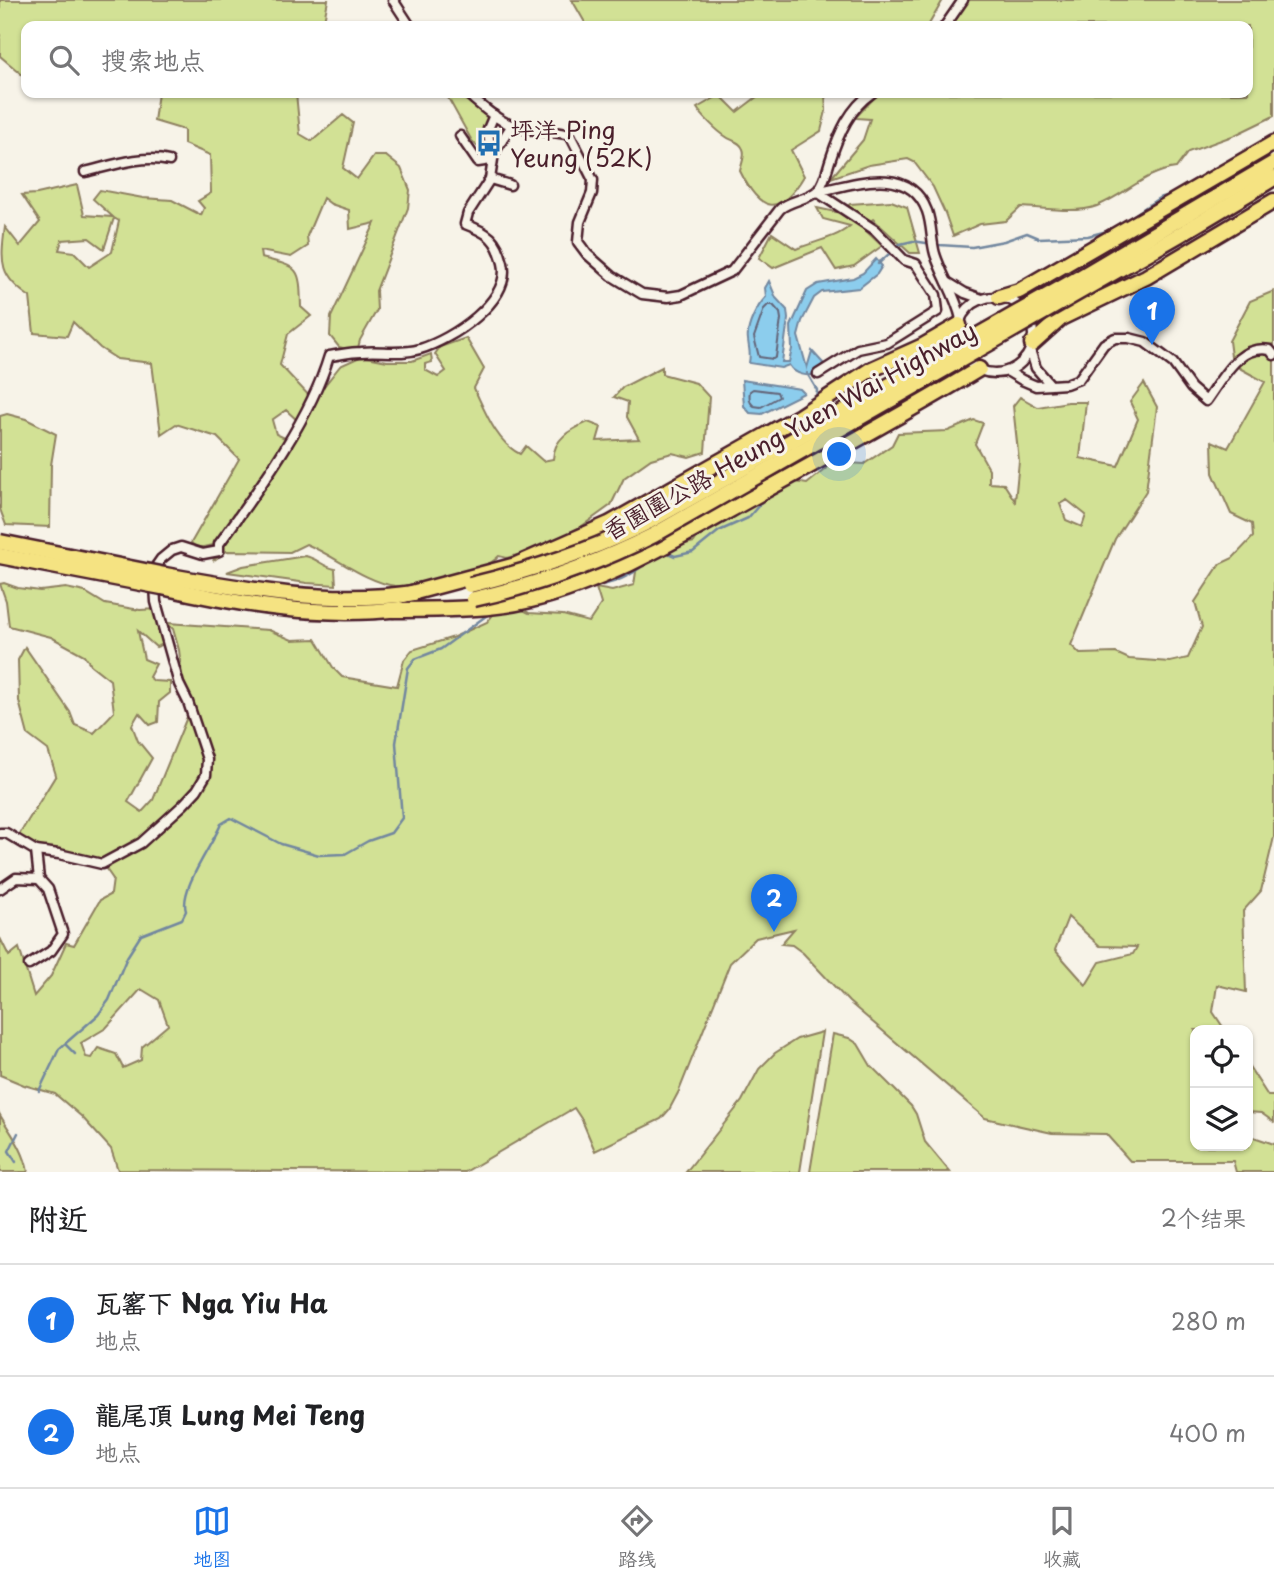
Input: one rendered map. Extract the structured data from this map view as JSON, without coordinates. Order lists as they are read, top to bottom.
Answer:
{
  "streets": {
    "highway": ["香園圍公路 Heung Yuen Wai Highway"]
  },
  "places": {
    "bus stop": ["坪洋 Ping Yeung (52K)"]
  },
  "page": {
    "search": "搜索地点",
    "pins": ["1", "2"],
    "heading": ["附近", "2个结果"],
    "list": [
      {
        "mark": "1",
        "name": "瓦窰下 Nga Yiu Ha",
        "note": "地点",
        "value": "280 m"
      },
      {
        "mark": "2",
        "name": "龍尾頂 Lung Mei Teng",
        "note": "地点",
        "value": "400 m"
      }
    ],
    "nav": ["地图", "路线", "收藏"]
  }
}
